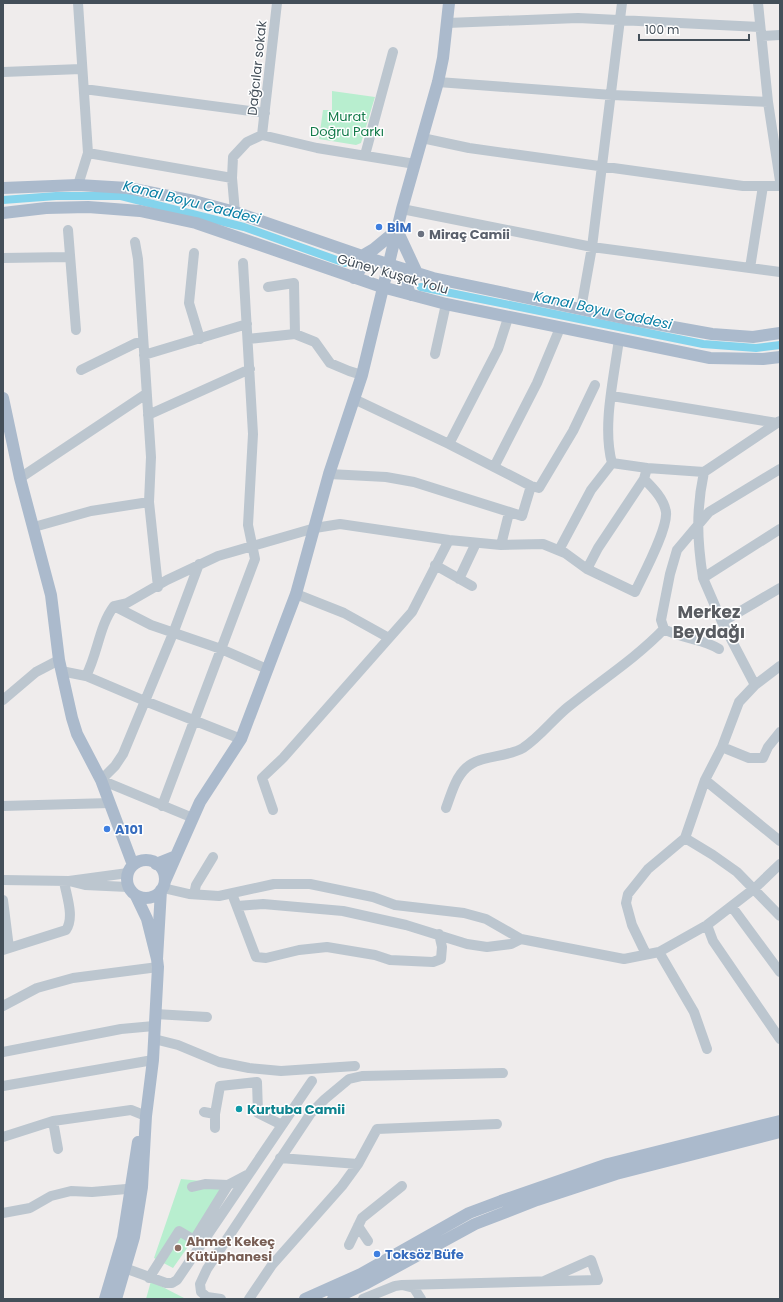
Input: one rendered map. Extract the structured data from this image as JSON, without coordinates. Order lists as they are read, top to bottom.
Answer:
{
  "streets": {
    "main road": ["Güney Kuşak Yolu"],
    "street": ["Dağcılar sokak"]
  },
  "districts": ["Merkez Beydağı"],
  "water": ["Kanal Boyu Caddesi"],
  "parks": ["Murat Doğru Parkı"],
  "places": [
    "BİM",
    "Miraç Camii",
    "A101",
    "Kurtuba Camii",
    "Ahmet Kekeç Kütüphanesi",
    "Toksöz Büfe"
  ],
  "scale_bar": "100 m"
}
